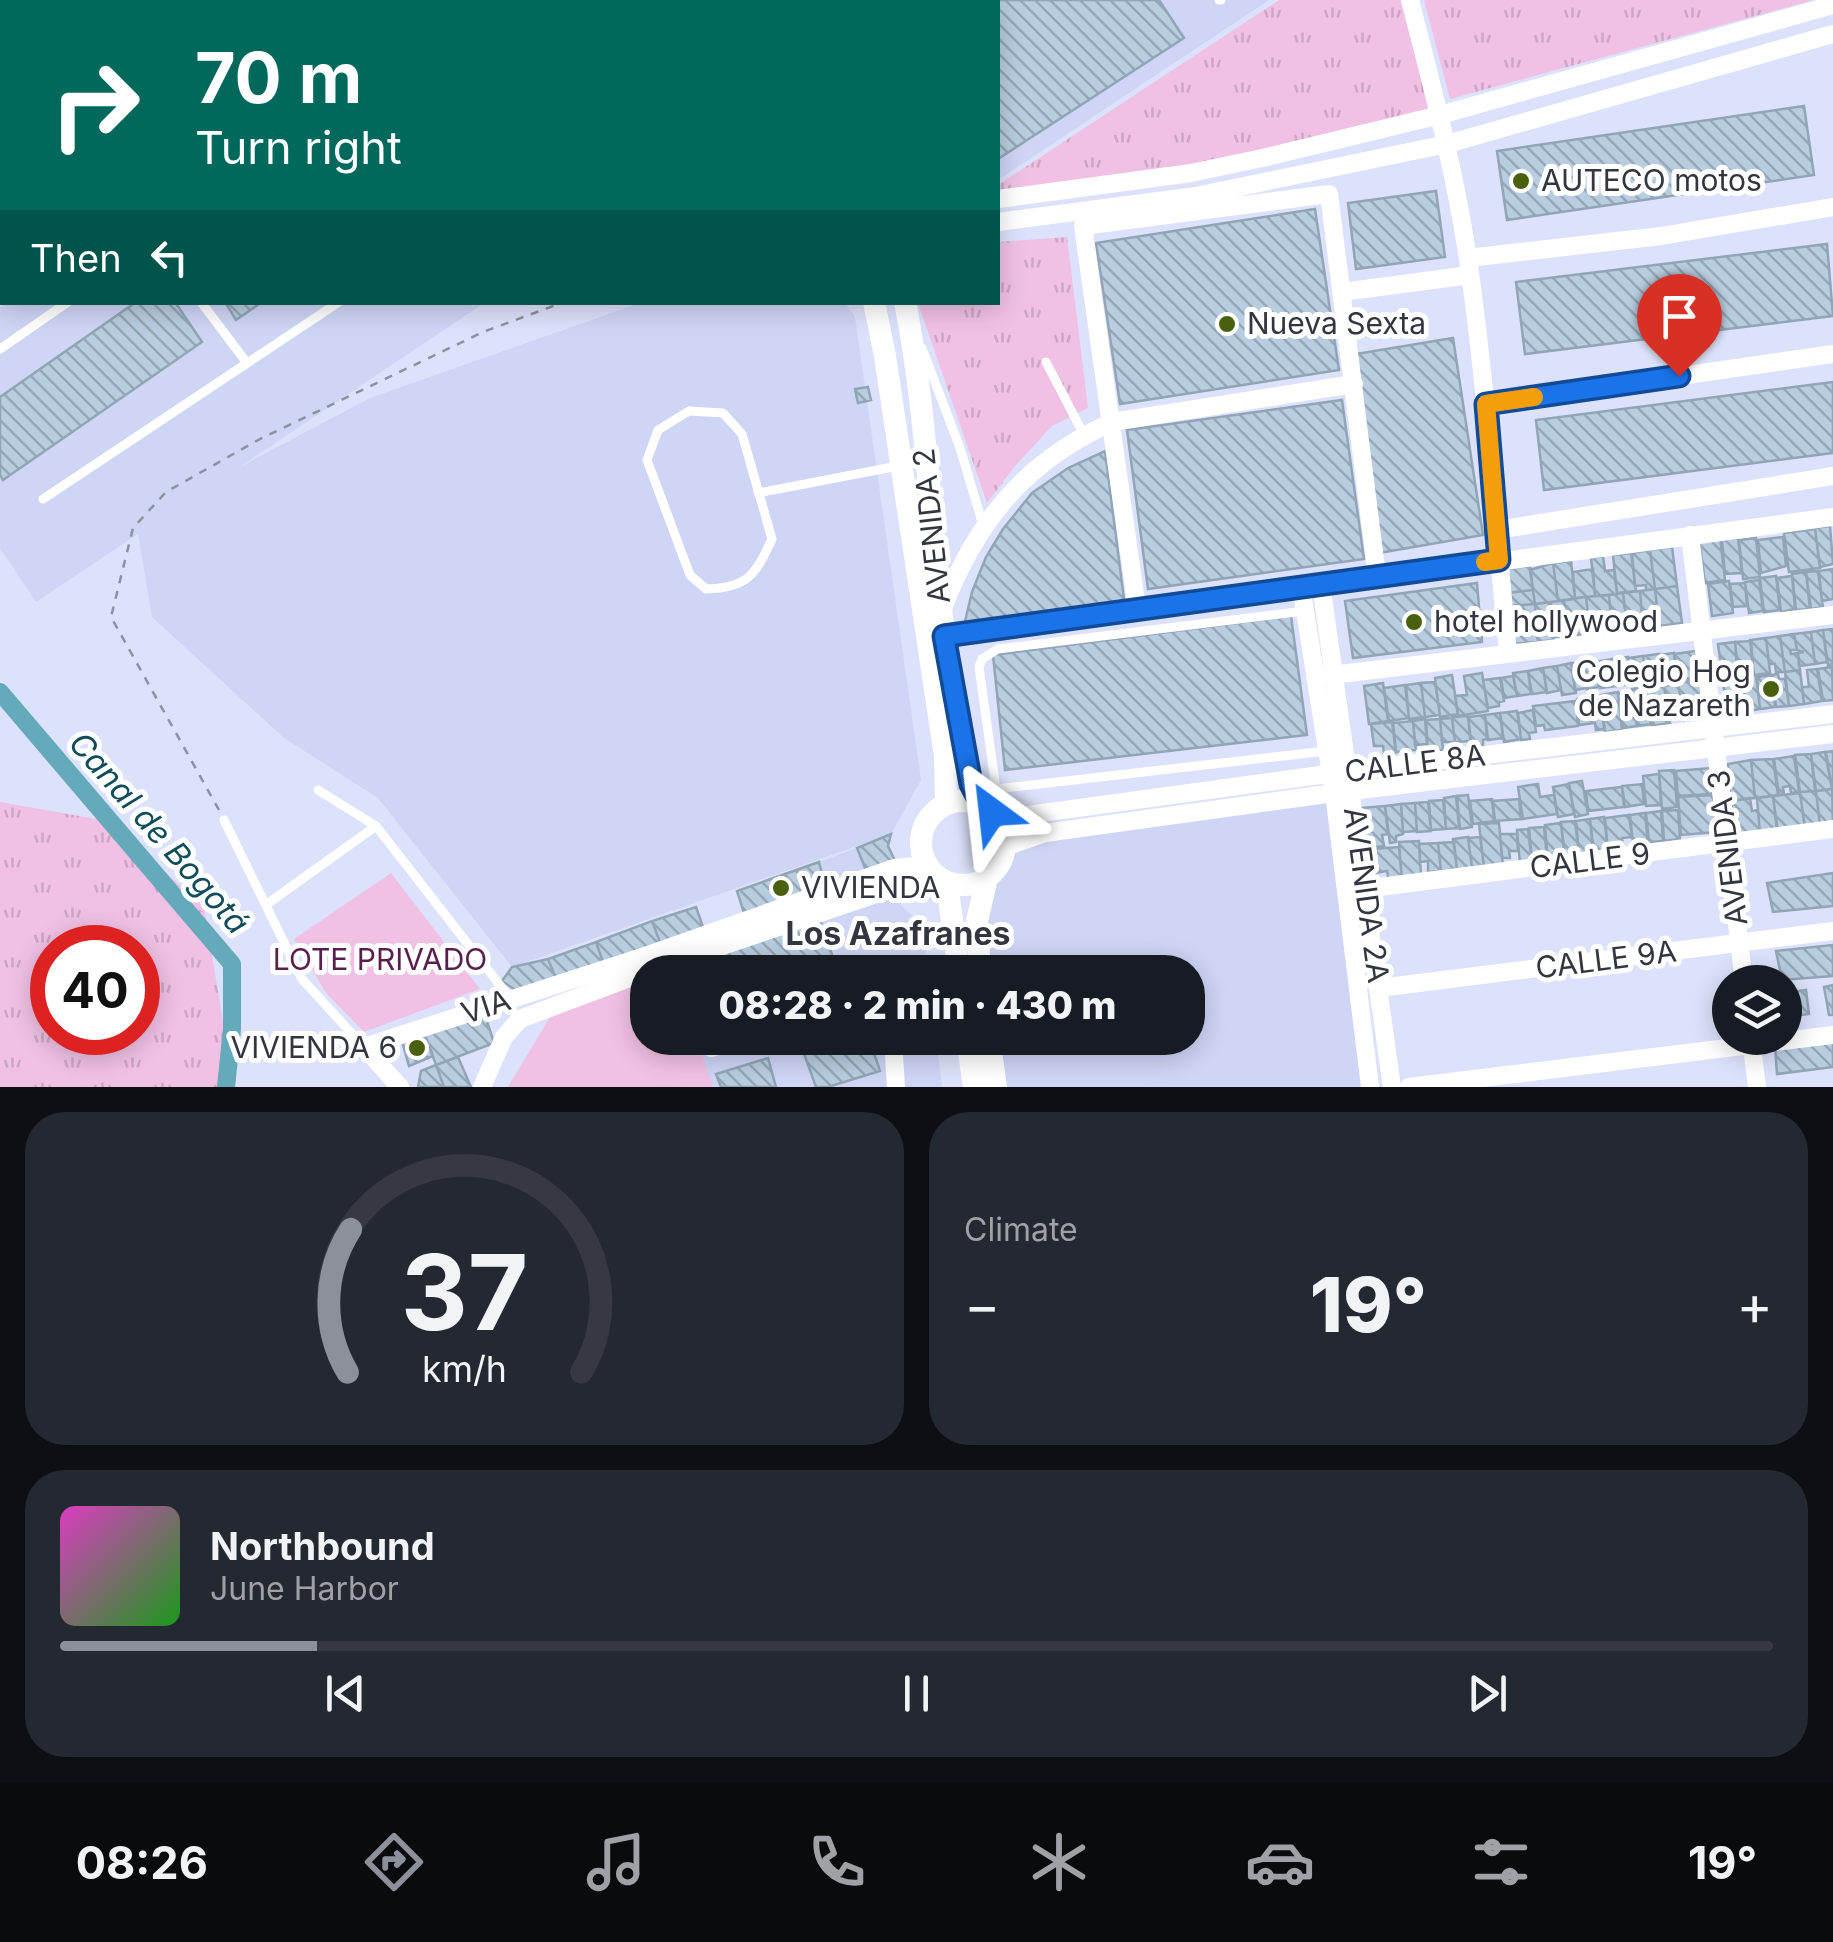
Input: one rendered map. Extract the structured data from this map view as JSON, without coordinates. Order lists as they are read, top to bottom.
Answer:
{
  "streets": {
    "street": [
      "AVENIDA 2",
      "CALLE 8A",
      "AVENIDA 3",
      "CALLE 9",
      "AVENIDA 2A",
      "CALLE 9A",
      "VIA"
    ]
  },
  "crossings": [
    ["AVENIDA 2", "CALLE 8A"],
    ["CALLE 8A", "AVENIDA 3"],
    ["CALLE 8A", "AVENIDA 2A"],
    ["AVENIDA 3", "CALLE 9"],
    ["AVENIDA 3", "CALLE 9A"],
    ["CALLE 9", "AVENIDA 2A"],
    ["AVENIDA 2A", "CALLE 9A"]
  ],
  "districts": ["Los Azafranes"],
  "water": ["Canal de Bogotá"],
  "parks": ["LOTE PRIVADO"],
  "places": [
    "AUTECO motos",
    "Nueva Sexta",
    "hotel hollywood",
    "Colegio Hog de Nazareth",
    "VIVIENDA",
    "VIVIENDA 6"
  ],
  "page": {
    "turn": ["70 m", "Turn right"],
    "then": "Then",
    "limit": "40",
    "trip": "08:28 · 2 min · 430 m",
    "tile": "Climate",
    "heat": ["−", "19°", "+"],
    "song": ["Northbound", "June Harbor"],
    "tabs": ["08:26", "19°"],
    "gauge": ["37", "km/h"]
  }
}
